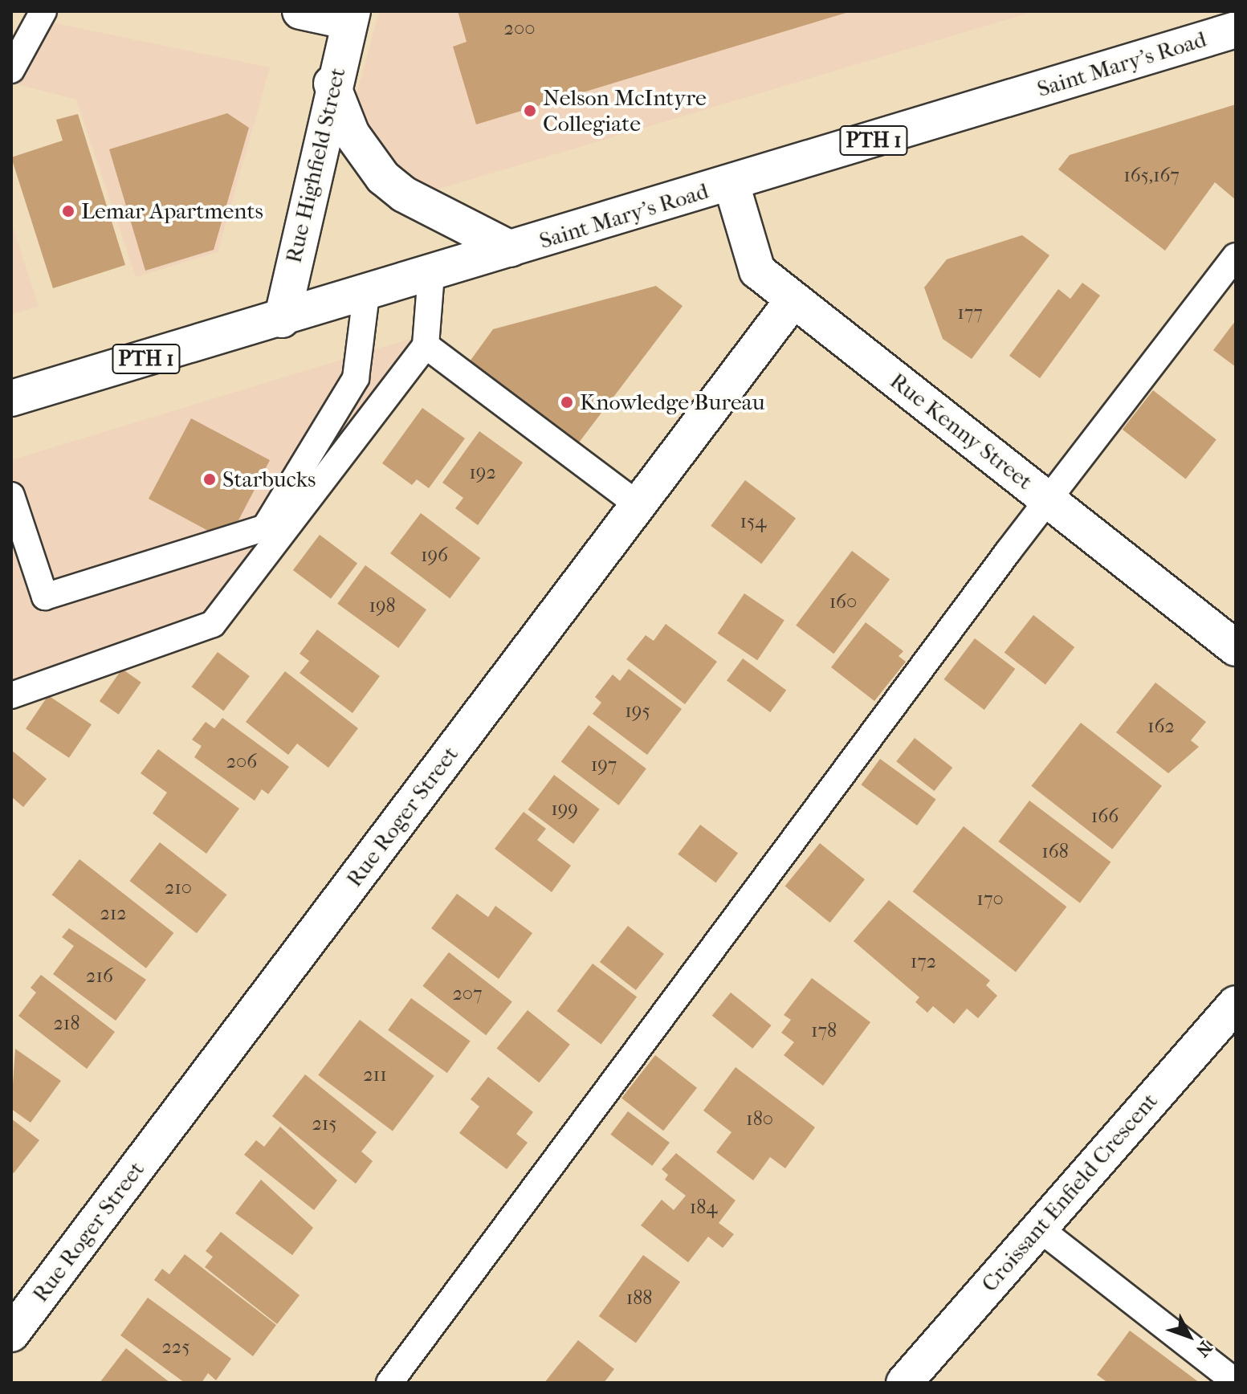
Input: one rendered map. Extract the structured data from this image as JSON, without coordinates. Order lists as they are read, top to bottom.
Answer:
{
  "streets": {
    "main road": [
      "Saint Mary's Road",
      "PTH 1",
      "Rue Highfield Street",
      "Rue Kenny Street",
      "Rue Roger Street",
      "Croissant Enfield Crescent"
    ]
  },
  "crossings": [
    ["Saint Mary's Road", "Rue Highfield Street"],
    ["Saint Mary's Road", "Rue Kenny Street"],
    ["Rue Kenny Street", "Rue Roger Street"]
  ],
  "places": [
    "Nelson McIntyre Collegiate",
    "Lemar Apartments",
    "Knowledge Bureau",
    "Starbucks"
  ],
  "house_numbers": [
    "200",
    "165,167",
    "177",
    "192",
    "154",
    "196",
    "160",
    "198",
    "195",
    "162",
    "206",
    "197",
    "199",
    "166",
    "168",
    "210",
    "170",
    "212",
    "172",
    "216",
    "207",
    "218",
    "178",
    "211",
    "180",
    "215",
    "184",
    "188",
    "225"
  ],
  "north": "bottom right"
}
